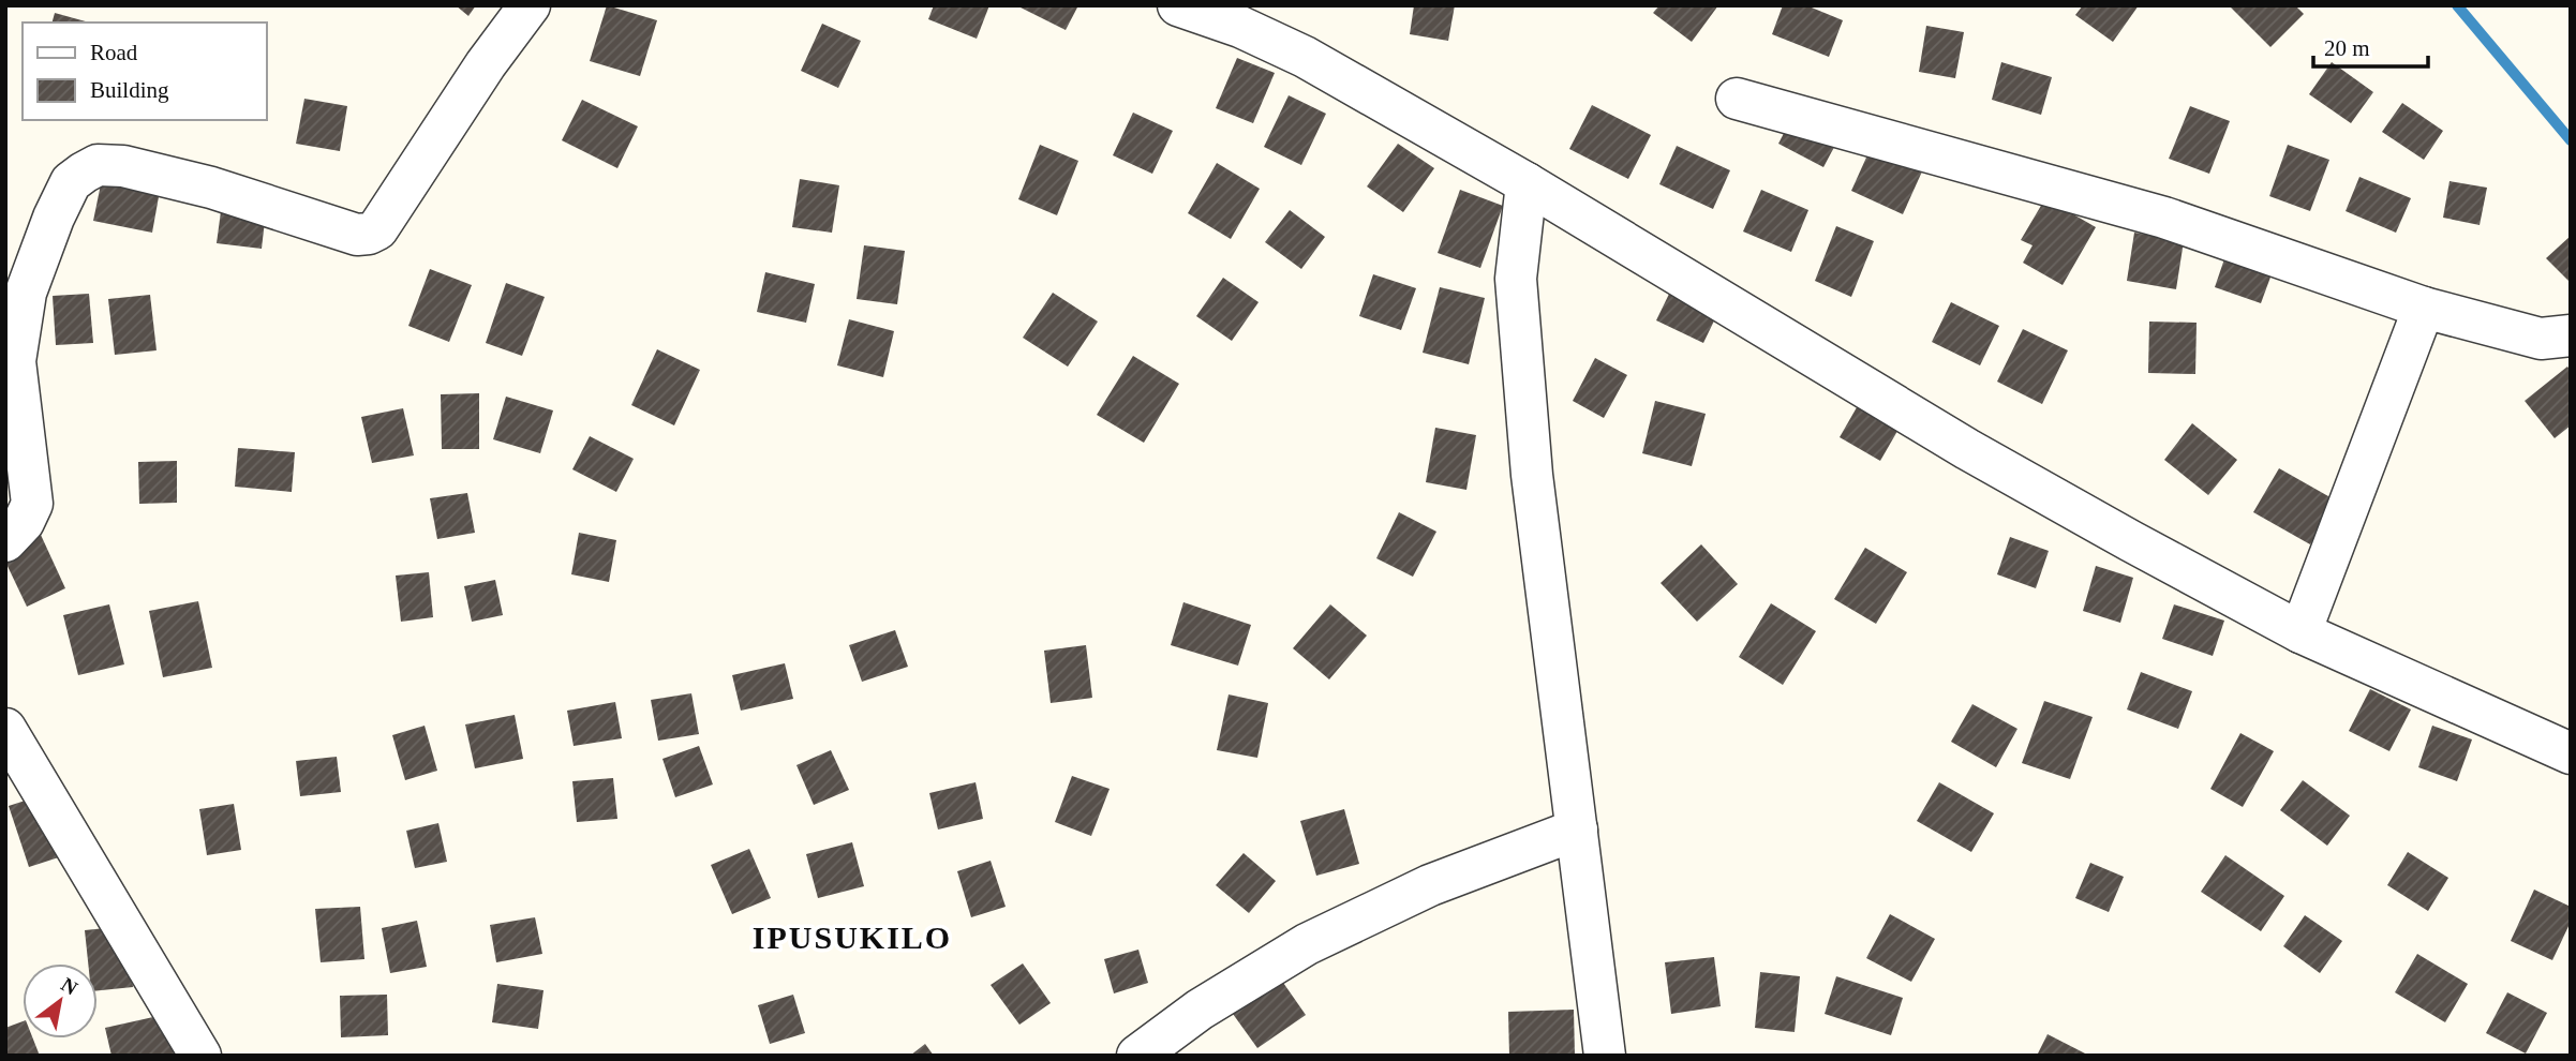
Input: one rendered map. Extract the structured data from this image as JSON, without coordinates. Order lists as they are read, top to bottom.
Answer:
{
  "districts": ["IPUSUKILO"],
  "legend": ["Road", "Building"],
  "scale_bar": "20 m",
  "north": "top right"
}
